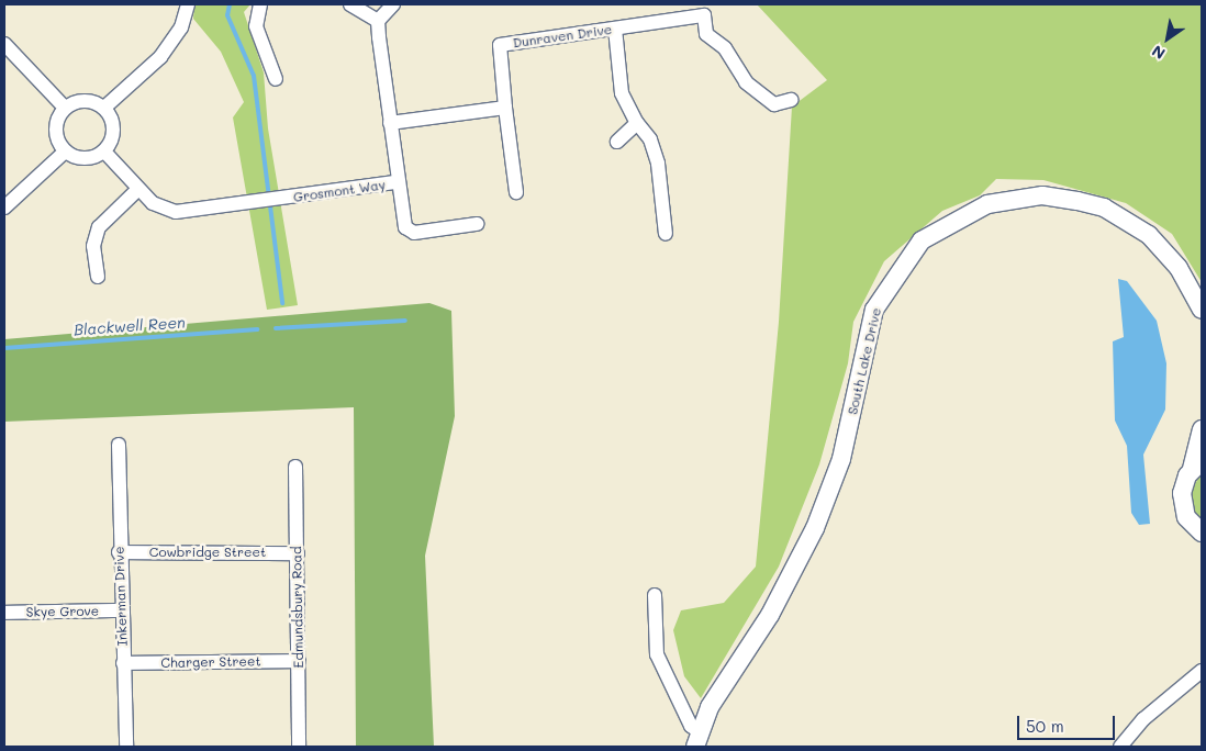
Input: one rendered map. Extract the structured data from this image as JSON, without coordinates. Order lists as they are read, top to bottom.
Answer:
{
  "streets": {
    "street": [
      "Dunraven Drive",
      "Grosmont Way",
      "South Lake Drive",
      "Cowbridge Street",
      "Inkerman Drive",
      "Edmundsbury Road",
      "Skye Grove",
      "Charger Street"
    ]
  },
  "crossings": [
    ["Cowbridge Street", "Inkerman Drive"],
    ["Cowbridge Street", "Edmundsbury Road"],
    ["Inkerman Drive", "Skye Grove"],
    ["Inkerman Drive", "Charger Street"],
    ["Edmundsbury Road", "Charger Street"]
  ],
  "water": ["Blackwell Reen"],
  "scale_bar": "50 m",
  "north": "bottom left"
}
